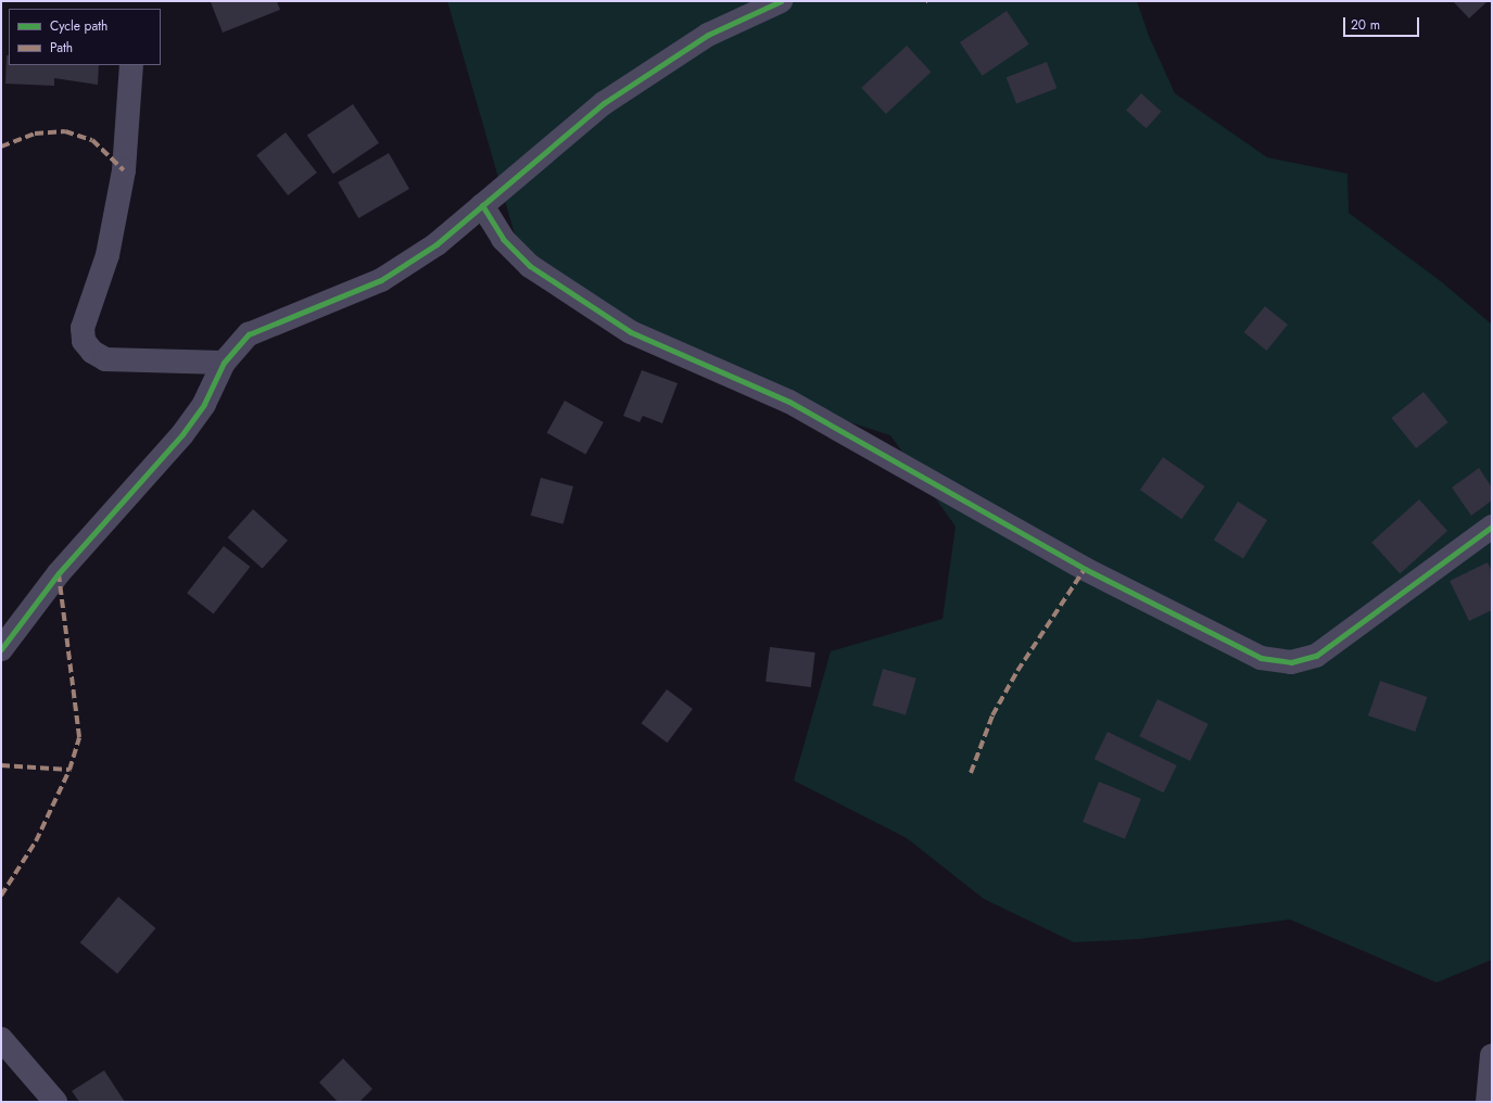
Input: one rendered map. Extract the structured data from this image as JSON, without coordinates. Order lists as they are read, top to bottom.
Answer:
{
  "legend": ["Cycle path", "Path"],
  "scale_bar": "20 m"
}
